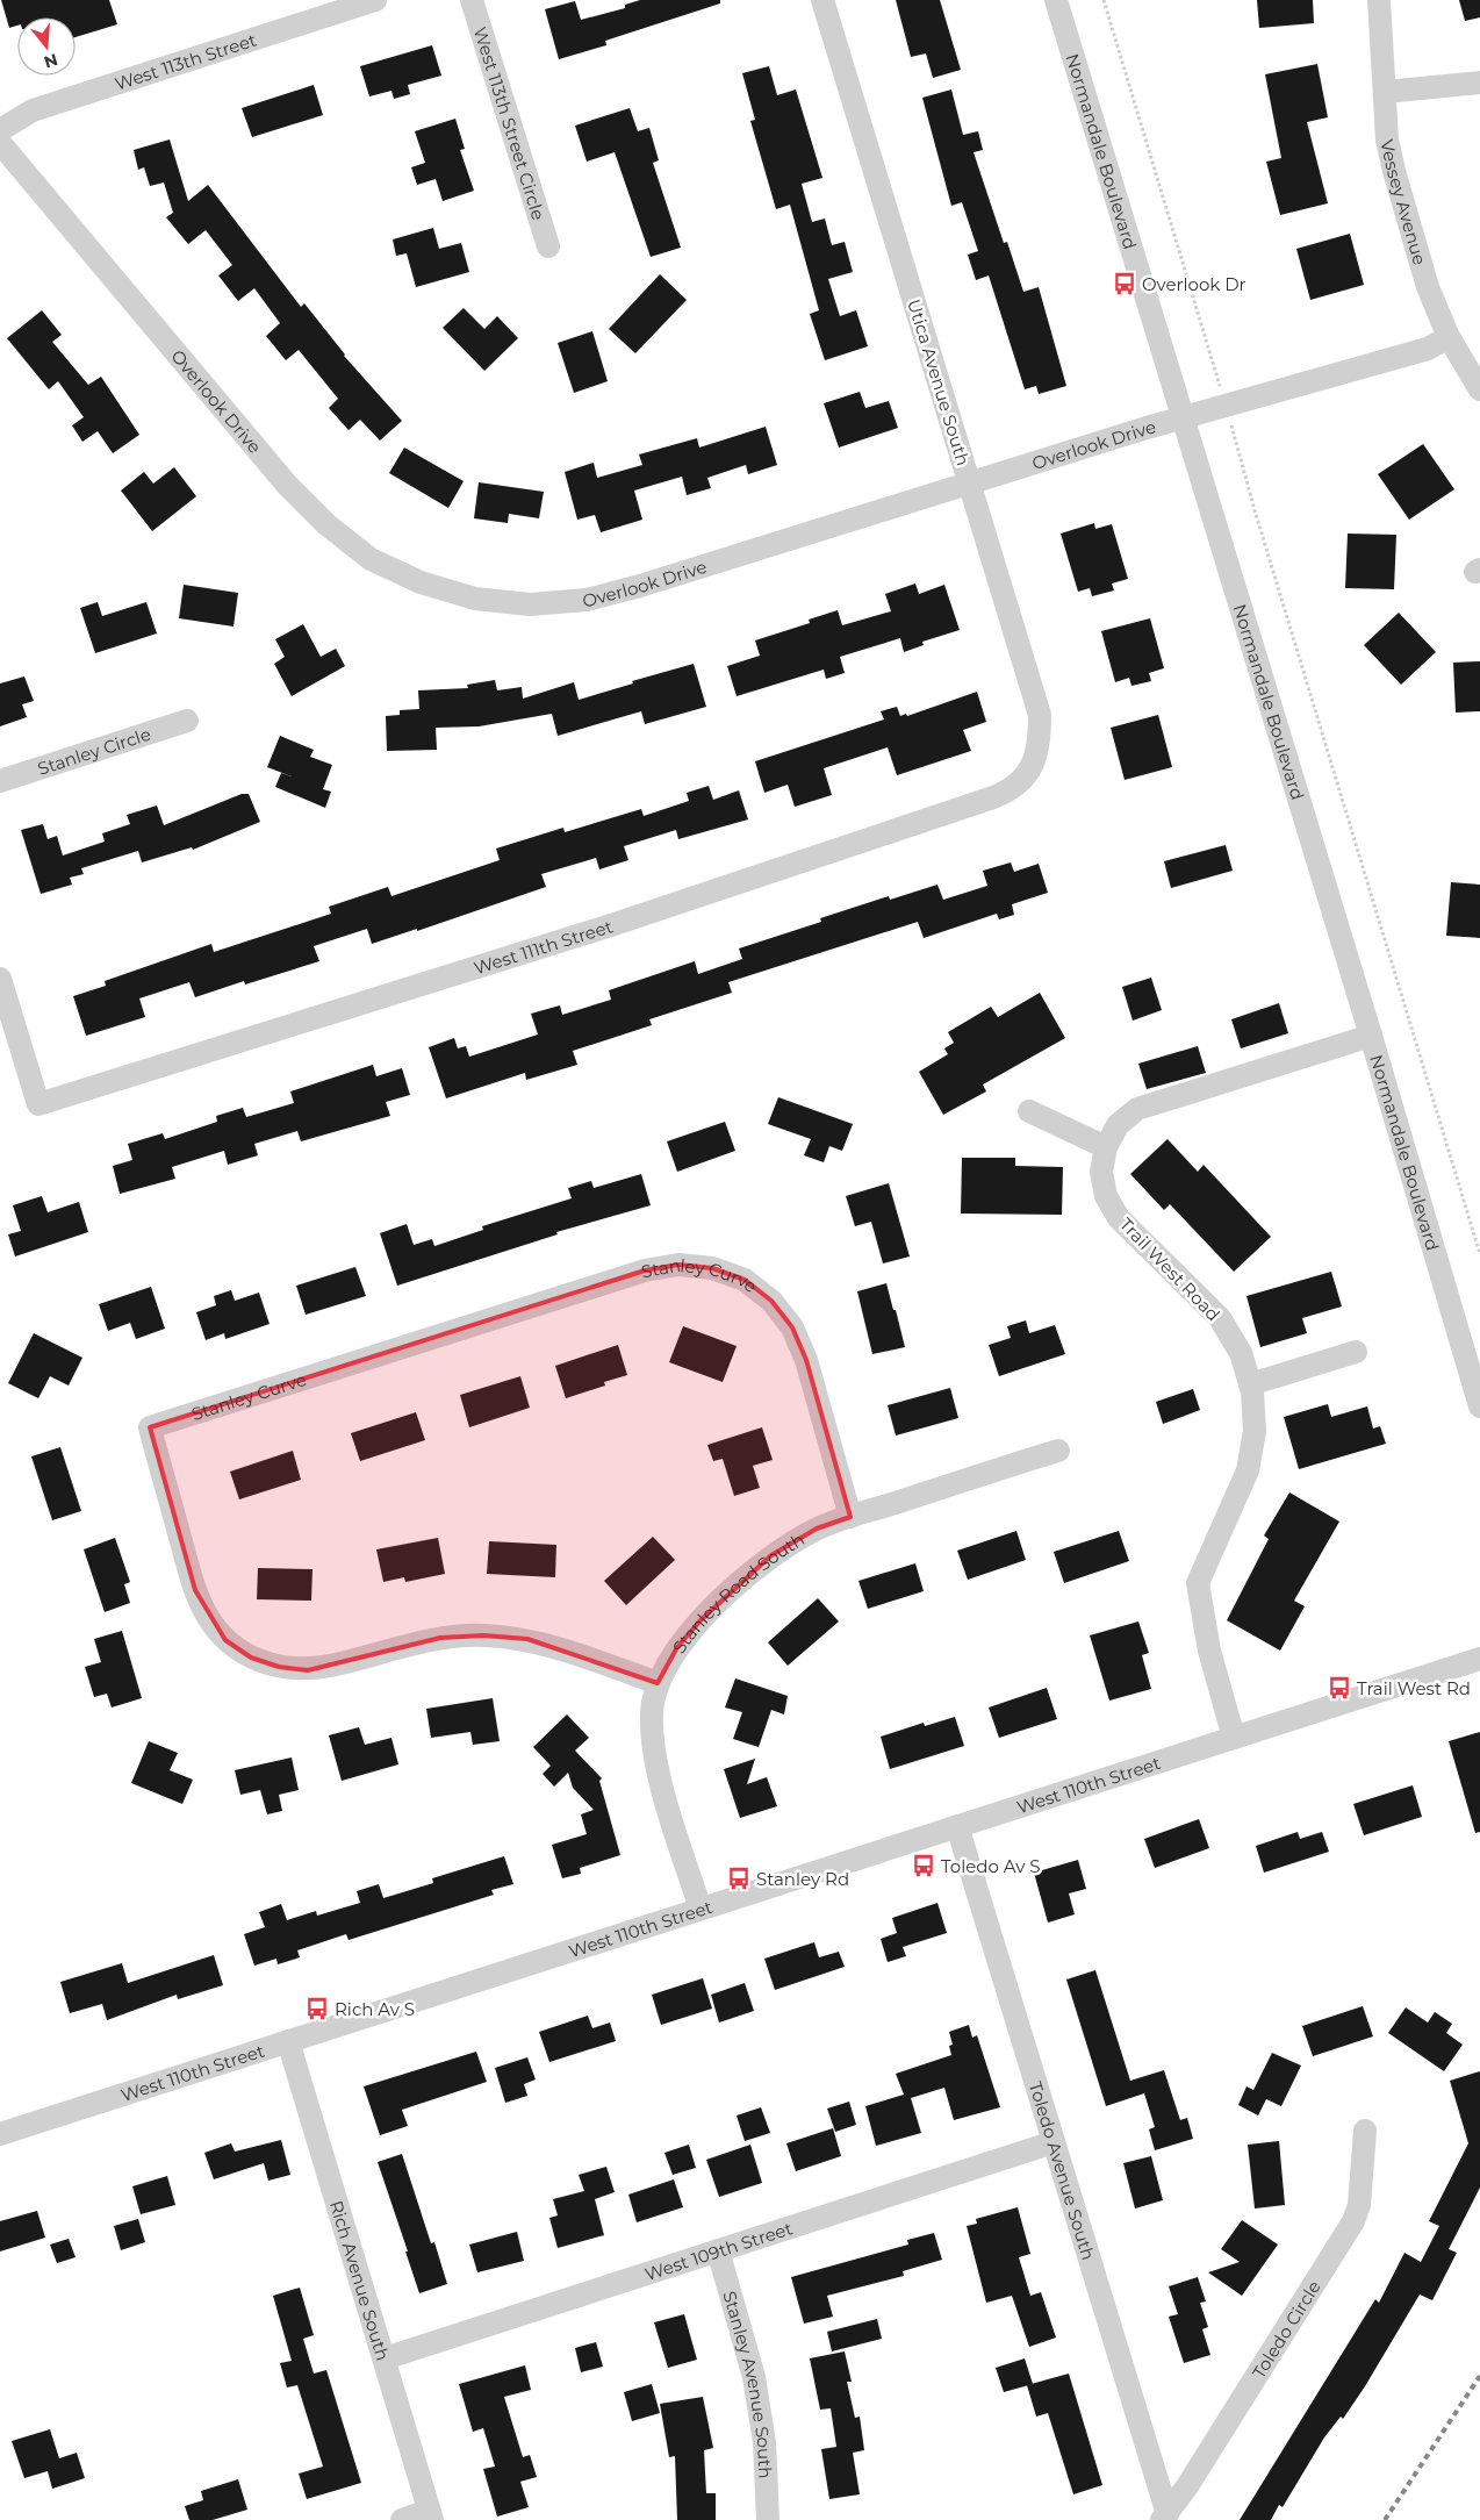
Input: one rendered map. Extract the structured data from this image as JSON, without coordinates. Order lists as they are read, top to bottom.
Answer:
{
  "streets": {
    "street": [
      "West 113th Street",
      "West 113th Street Circle",
      "Normandale Boulevard",
      "Vessey Avenue",
      "Utica Avenue South",
      "Overlook Drive",
      "Stanley Circle",
      "West 111th Street",
      "Trail West Road",
      "Stanley Curve",
      "Stanley Road South",
      "West 110th Street",
      "Toledo Avenue South",
      "West 109th Street",
      "Rich Avenue South",
      "Toledo Circle",
      "Stanley Avenue South"
    ]
  },
  "crossings": [
    ["Normandale Boulevard", "Overlook Drive"],
    ["Normandale Boulevard", "Trail West Road"],
    ["Vessey Avenue", "Overlook Drive"],
    ["Utica Avenue South", "Overlook Drive"],
    ["Utica Avenue South", "West 111th Street"],
    ["Trail West Road", "West 110th Street"],
    ["Stanley Curve", "Stanley Road South"],
    ["Stanley Road South", "West 110th Street"],
    ["West 110th Street", "Toledo Avenue South"],
    ["West 110th Street", "Rich Avenue South"],
    ["Toledo Avenue South", "West 109th Street"],
    ["Toledo Avenue South", "Toledo Circle"],
    ["West 109th Street", "Rich Avenue South"],
    ["West 109th Street", "Stanley Avenue South"]
  ],
  "places": {
    "bus stop": [
      "Overlook Dr",
      "Trail West Rd",
      "Toledo Av S",
      "Stanley Rd",
      "Rich Av S"
    ]
  },
  "north": "bottom"
}
